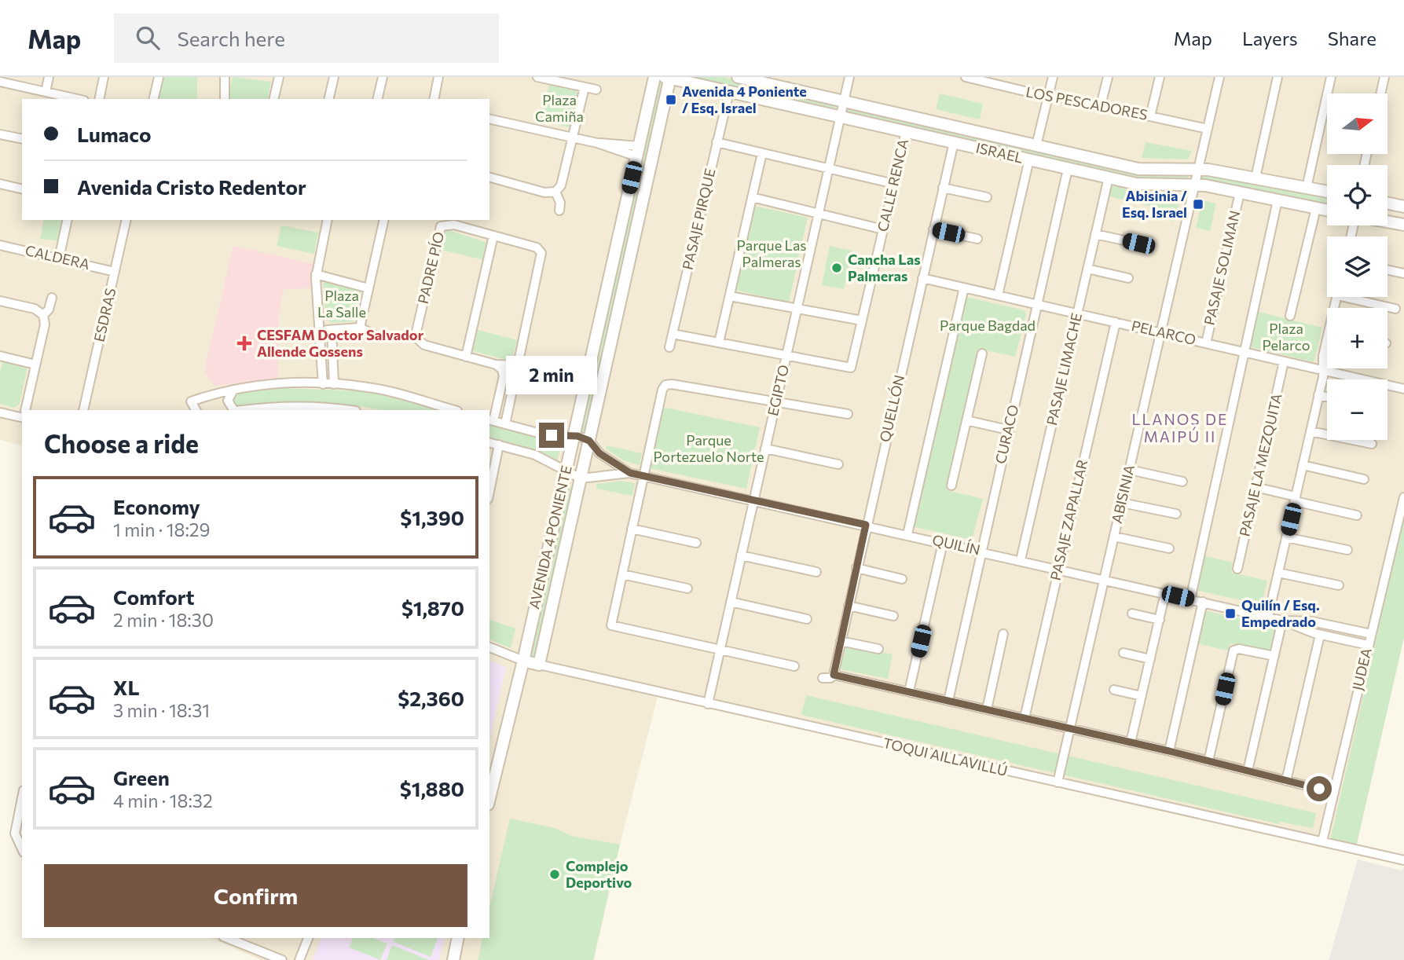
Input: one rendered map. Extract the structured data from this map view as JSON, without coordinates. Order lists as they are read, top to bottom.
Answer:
{
  "streets": {
    "street": [
      "LOS PESCADORES",
      "ISRAEL",
      "CALLE RENCA",
      "PASAJE PIRQUE",
      "CALDERA",
      "PADRE PÍO",
      "PASAJE SOLIMAN",
      "ESDRAS",
      "PELARCO",
      "PASAJE LIMACHE",
      "EGIPTO",
      "QUELLÓN",
      "CURACO",
      "PASAJE LA MEZQUITA",
      "ABISINIA",
      "PASAJE ZAPALLAR",
      "AVENIDA 4 PONIENTE",
      "QUILÍN",
      "JUDEA",
      "TOQUI AILLAVILLÚ"
    ]
  },
  "crossings": [
    ["LOS PESCADORES", "ABISINIA"],
    ["ISRAEL", "CALLE RENCA"],
    ["ISRAEL", "PASAJE PIRQUE"],
    ["ISRAEL", "PASAJE SOLIMAN"],
    ["ISRAEL", "PASAJE LIMACHE"],
    ["ISRAEL", "EGIPTO"],
    ["ISRAEL", "QUELLÓN"],
    ["ISRAEL", "CURACO"],
    ["ISRAEL", "ABISINIA"],
    ["ISRAEL", "AVENIDA 4 PONIENTE"],
    ["CALLE RENCA", "EGIPTO"],
    ["CALDERA", "ESDRAS"],
    ["PASAJE SOLIMAN", "PELARCO"],
    ["PELARCO", "PASAJE LIMACHE"],
    ["PELARCO", "QUELLÓN"],
    ["PELARCO", "CURACO"],
    ["PELARCO", "PASAJE LA MEZQUITA"],
    ["PELARCO", "ABISINIA"],
    ["PELARCO", "PASAJE ZAPALLAR"],
    ["PASAJE LIMACHE", "QUILÍN"],
    ["EGIPTO", "QUILÍN"],
    ["EGIPTO", "TOQUI AILLAVILLÚ"],
    ["QUELLÓN", "QUILÍN"],
    ["CURACO", "QUILÍN"],
    ["ABISINIA", "QUILÍN"],
    ["ABISINIA", "TOQUI AILLAVILLÚ"],
    ["PASAJE ZAPALLAR", "QUILÍN"],
    ["AVENIDA 4 PONIENTE", "QUILÍN"],
    ["AVENIDA 4 PONIENTE", "TOQUI AILLAVILLÚ"],
    ["QUILÍN", "JUDEA"],
    ["JUDEA", "TOQUI AILLAVILLÚ"]
  ],
  "districts": ["LLANOS DE MAIPÚ II"],
  "parks": [
    "Plaza Camiña",
    "Parque Las Palmeras",
    "Plaza La Salle",
    "Parque Bagdad",
    "Plaza Pelarco",
    "Parque Portezuelo Norte"
  ],
  "places": {
    "transit": ["Avenida 4 Poniente / Esq. Israel", "Abisinia / Esq. Israel", "Quilín / Esq. Empedrado"],
    "other": ["Cancha Las Palmeras", "Complejo Deportivo"],
    "health": ["CESFAM Doctor Salvador Allende Gossens"]
  },
  "north": "right",
  "page": {
    "header": "Map",
    "search": "Search here",
    "nav": ["Map", "Layers", "Share"],
    "map_buttons": ["+", "−"],
    "banner": ["Lumaco", "Avenida Cristo Redentor"],
    "bubble": "2 min",
    "heading": "Choose a ride",
    "list": [
      {
        "name": "Economy",
        "note": "1 min · 18:29",
        "value": "$1,390"
      },
      {
        "name": "Comfort",
        "note": "2 min · 18:30",
        "value": "$1,870"
      },
      {
        "name": "XL",
        "note": "3 min · 18:31",
        "value": "$2,360"
      },
      {
        "name": "Green",
        "note": "4 min · 18:32",
        "value": "$1,880"
      }
    ],
    "buttons": "Confirm"
  }
}
